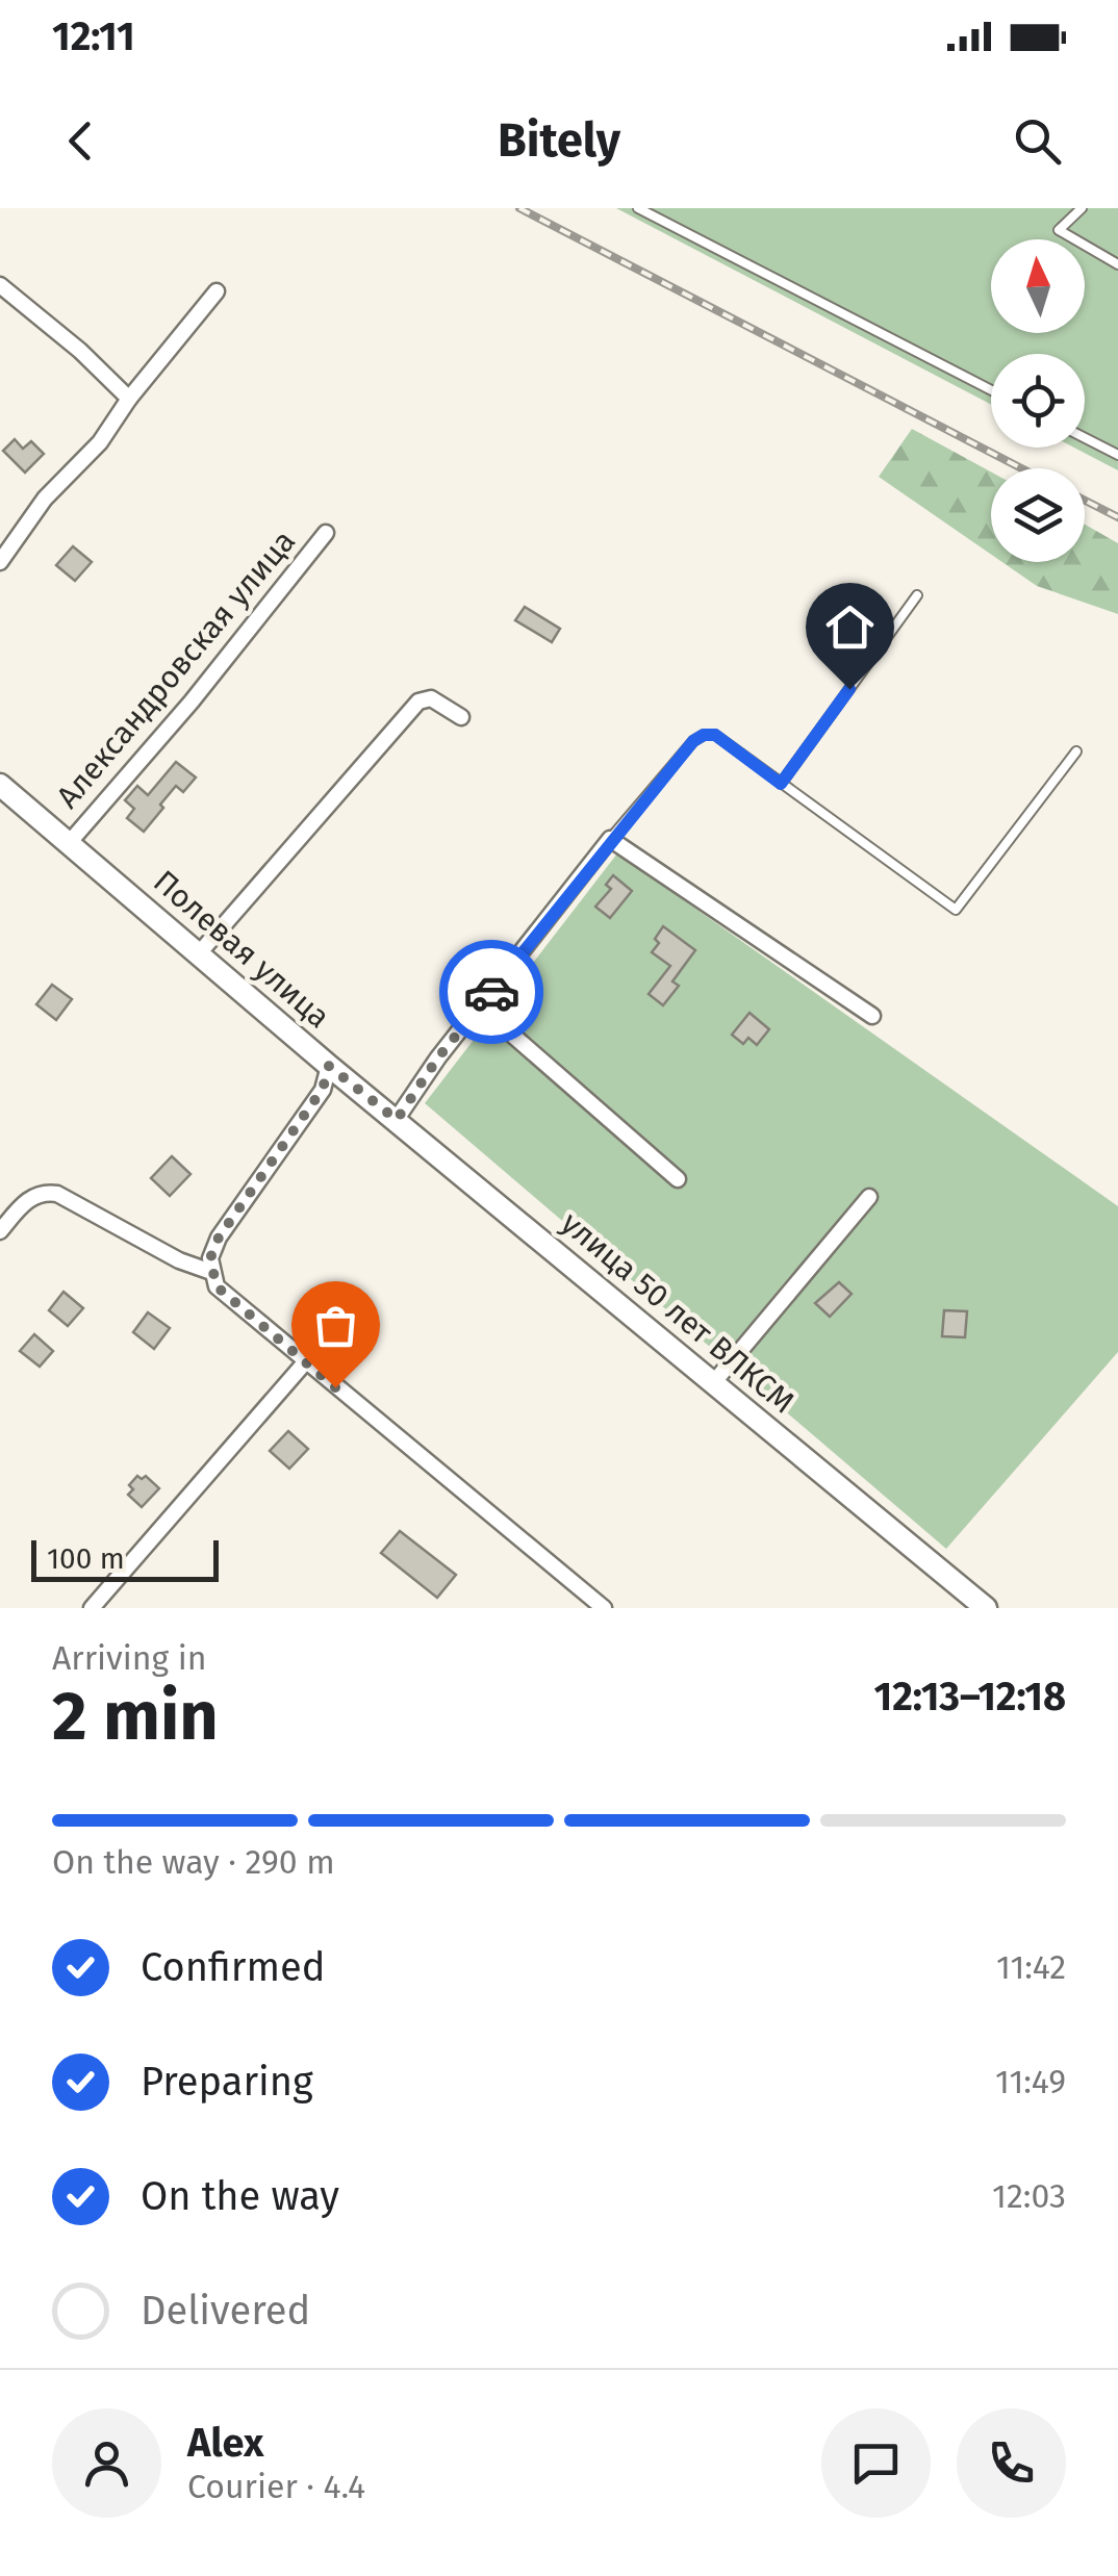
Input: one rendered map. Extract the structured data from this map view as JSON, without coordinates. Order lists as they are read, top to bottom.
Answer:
{
  "streets": {
    "street": ["Александровская улица", "Полевая улица", "улица 50 лет ВЛКСМ"]
  },
  "crossings": [
    ["Александровская улица", "Полевая улица"],
    ["Полевая улица", "улица 50 лет ВЛКСМ"]
  ],
  "scale_bar": "100 m",
  "north": "top",
  "page": {
    "status": "12:11",
    "header": "Bitely",
    "scale": "100 m",
    "heading": ["2 min", "Arriving in", "12:13–12:18"],
    "panel": ["Alex", "Courier · 4.4"],
    "bar": "On the way · 290 m",
    "list": [
      ["Confirmed", "11:42"],
      ["Preparing", "11:49"],
      ["On the way", "12:03"],
      "Delivered"
    ]
  }
}
